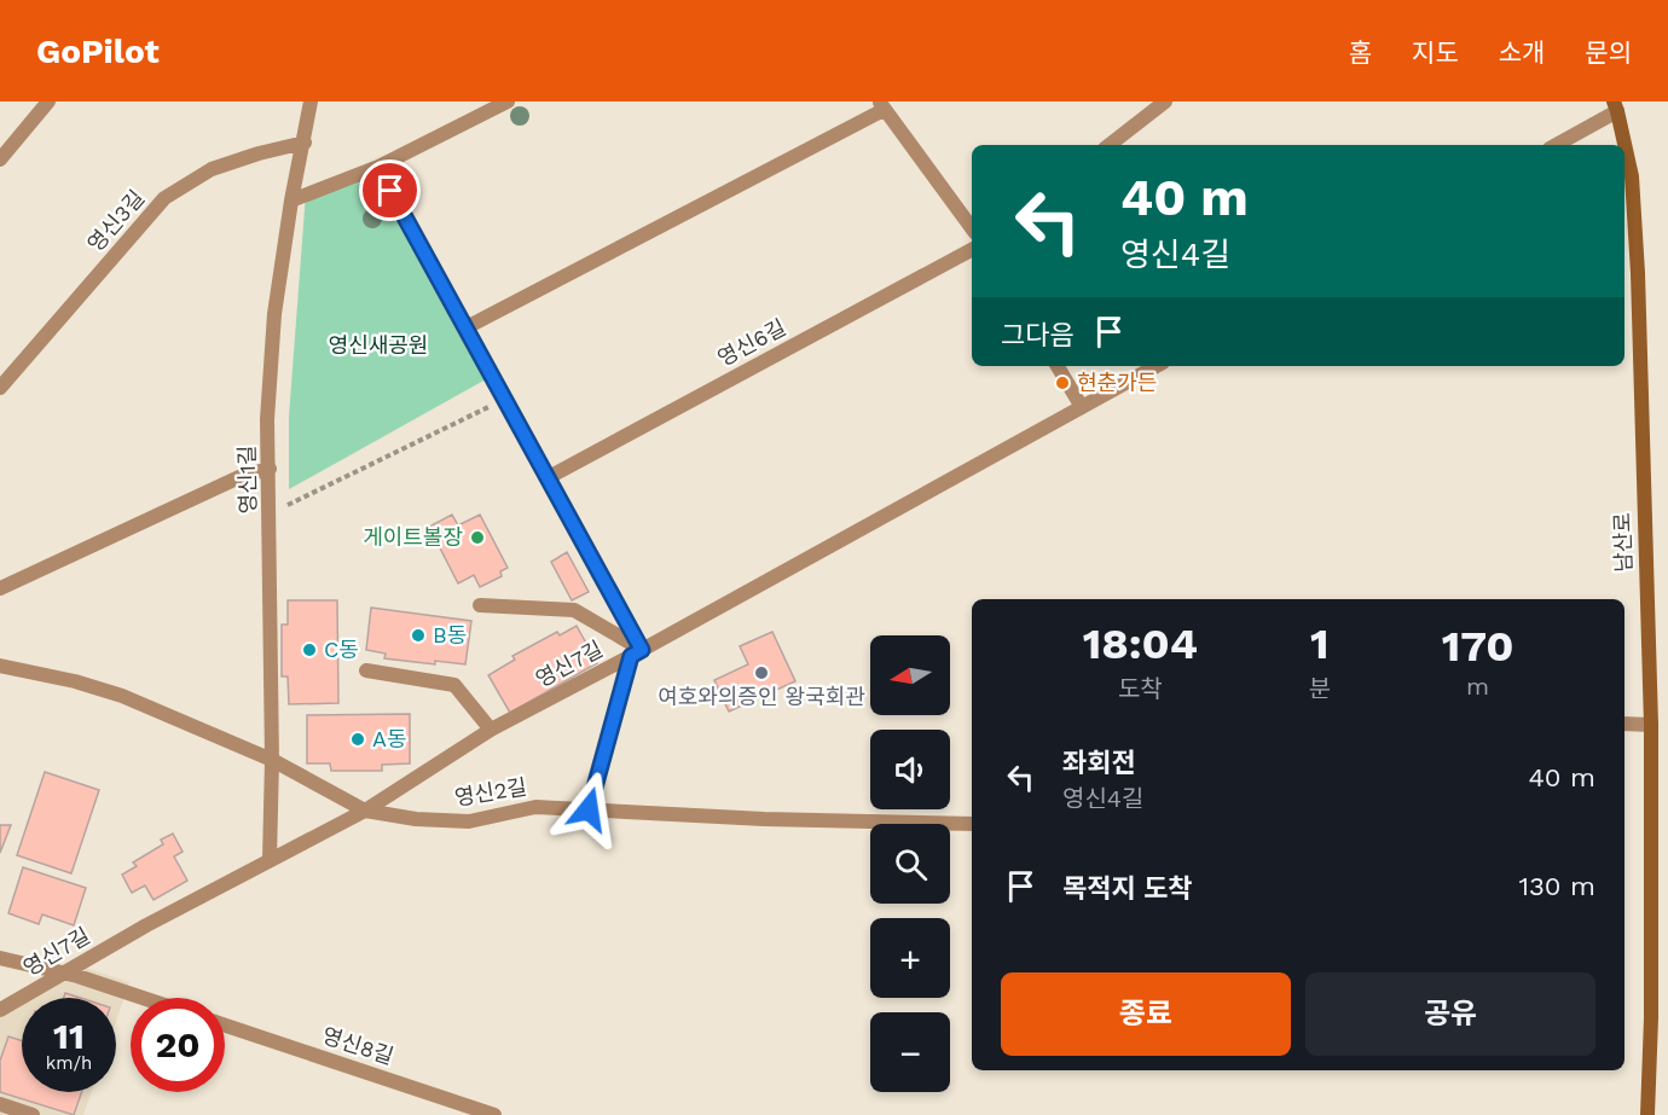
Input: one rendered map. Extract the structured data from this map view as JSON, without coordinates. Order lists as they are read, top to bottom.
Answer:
{
  "streets": {
    "main road": ["남산로"],
    "street": [
      "영신3길",
      "영신6길",
      "영신1길",
      "영신7길",
      "영신2길",
      "영신8길"
    ]
  },
  "crossings": [
    ["영신3길", "영신1길"],
    ["영신1길", "영신7길"],
    ["영신1길", "영신2길"],
    ["영신7길", "영신2길"]
  ],
  "parks": ["영신새공원"],
  "places": [
    "현춘가든",
    "게이트볼장",
    "B동",
    "C동",
    "여호와의증인 왕국회관",
    "A동"
  ],
  "north": "left",
  "page": {
    "header": "GoPilot",
    "nav": [
      "홈",
      "지도",
      "소개",
      "문의"
    ],
    "turn": ["40 m", "영신4길"],
    "then": "그다음",
    "eta": [
      "18:04",
      "도착",
      "1",
      "분",
      "170",
      "m"
    ],
    "map_buttons": ["+", "−"],
    "list": [
      {
        "name": "좌회전",
        "note": "영신4길",
        "value": "40 m"
      },
      {
        "name": "목적지 도착",
        "value": "130 m"
      }
    ],
    "buttons": ["종료", "공유"],
    "speed": "11 km/h",
    "limit": "20"
  }
}
